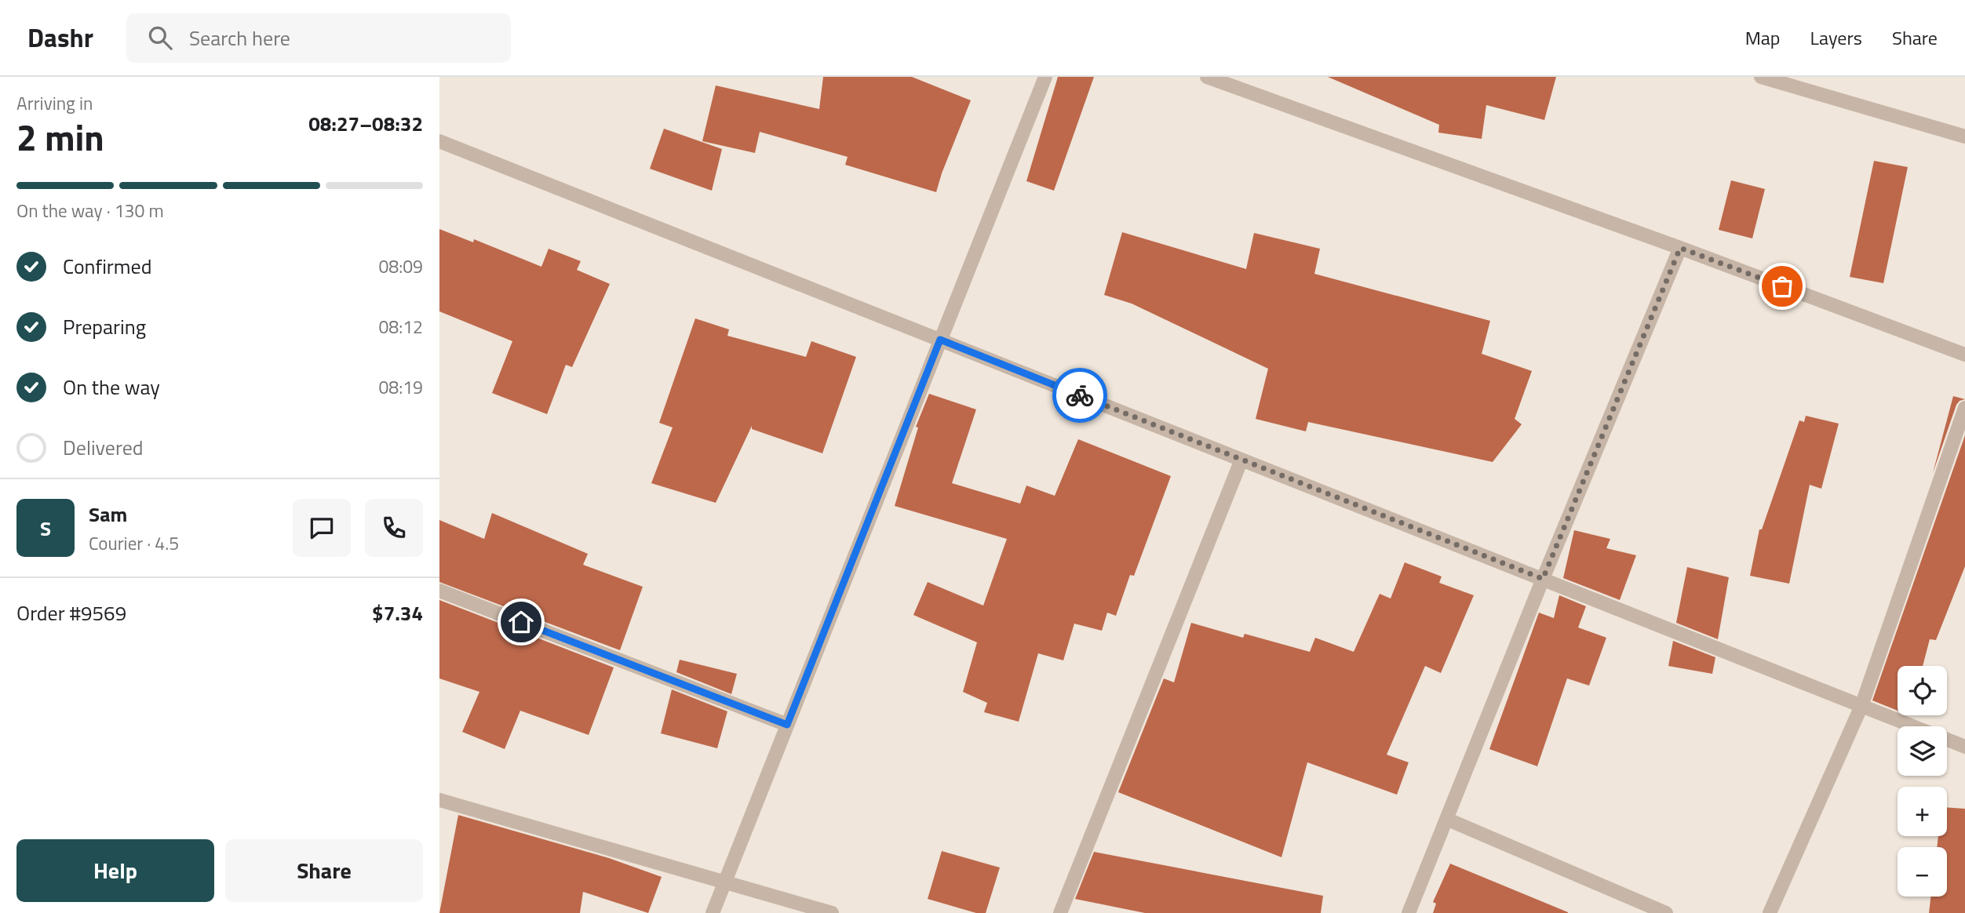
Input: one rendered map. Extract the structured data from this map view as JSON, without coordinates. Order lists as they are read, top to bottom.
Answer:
{
  "page": {
    "header": "Dashr",
    "search": "Search here",
    "nav": ["Map", "Layers", "Share"],
    "heading": ["2 min", "Arriving in", "08:27–08:32"],
    "panel": [
      "Sam",
      "Courier · 4.5",
      "Order #9569",
      "$7.34"
    ],
    "bar": "On the way · 130 m",
    "list": [
      ["Confirmed", "08:09"],
      ["Preparing", "08:12"],
      ["On the way", "08:19"],
      "Delivered"
    ],
    "round": "S",
    "map_buttons": ["+", "−"],
    "buttons": ["Help", "Share"]
  }
}
